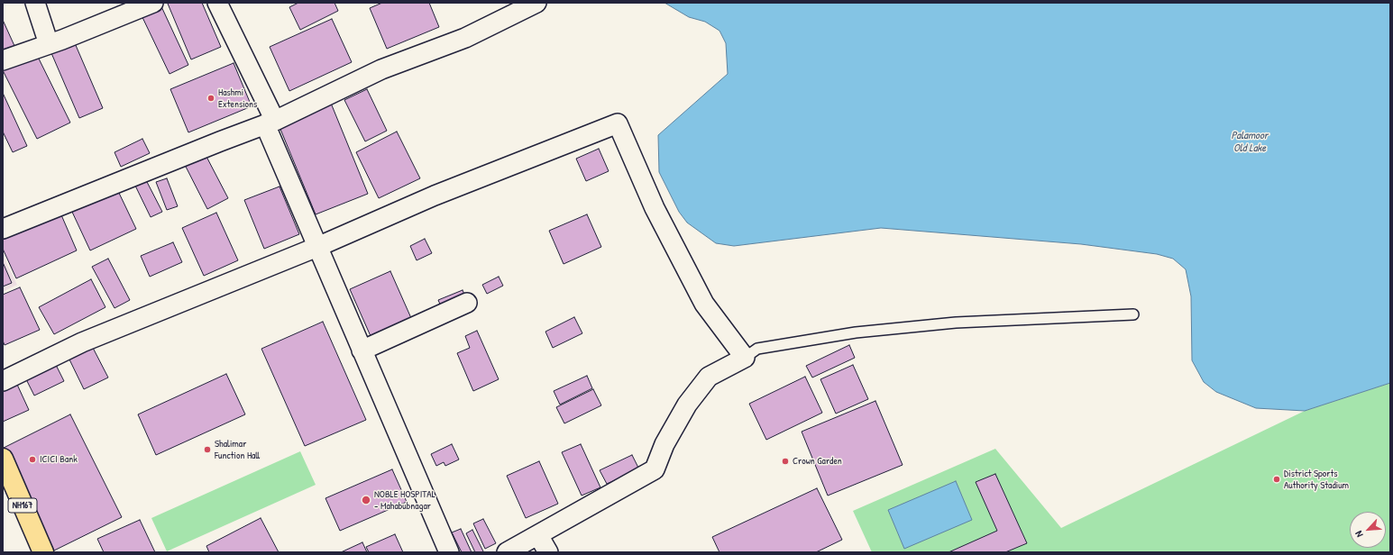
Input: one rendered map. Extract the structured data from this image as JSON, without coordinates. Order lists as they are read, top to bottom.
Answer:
{
  "streets": {
    "highway": ["NH167"]
  },
  "water": ["Palamoor Old Lake"],
  "places": [
    "Hashmi Extensions",
    "Shalimar Function Hall",
    "ICICI Bank",
    "Crown Garden",
    "District Sports Authority Stadium",
    "NOBLE HOSPITAL - Mahabubnagar"
  ],
  "north": "bottom left"
}
